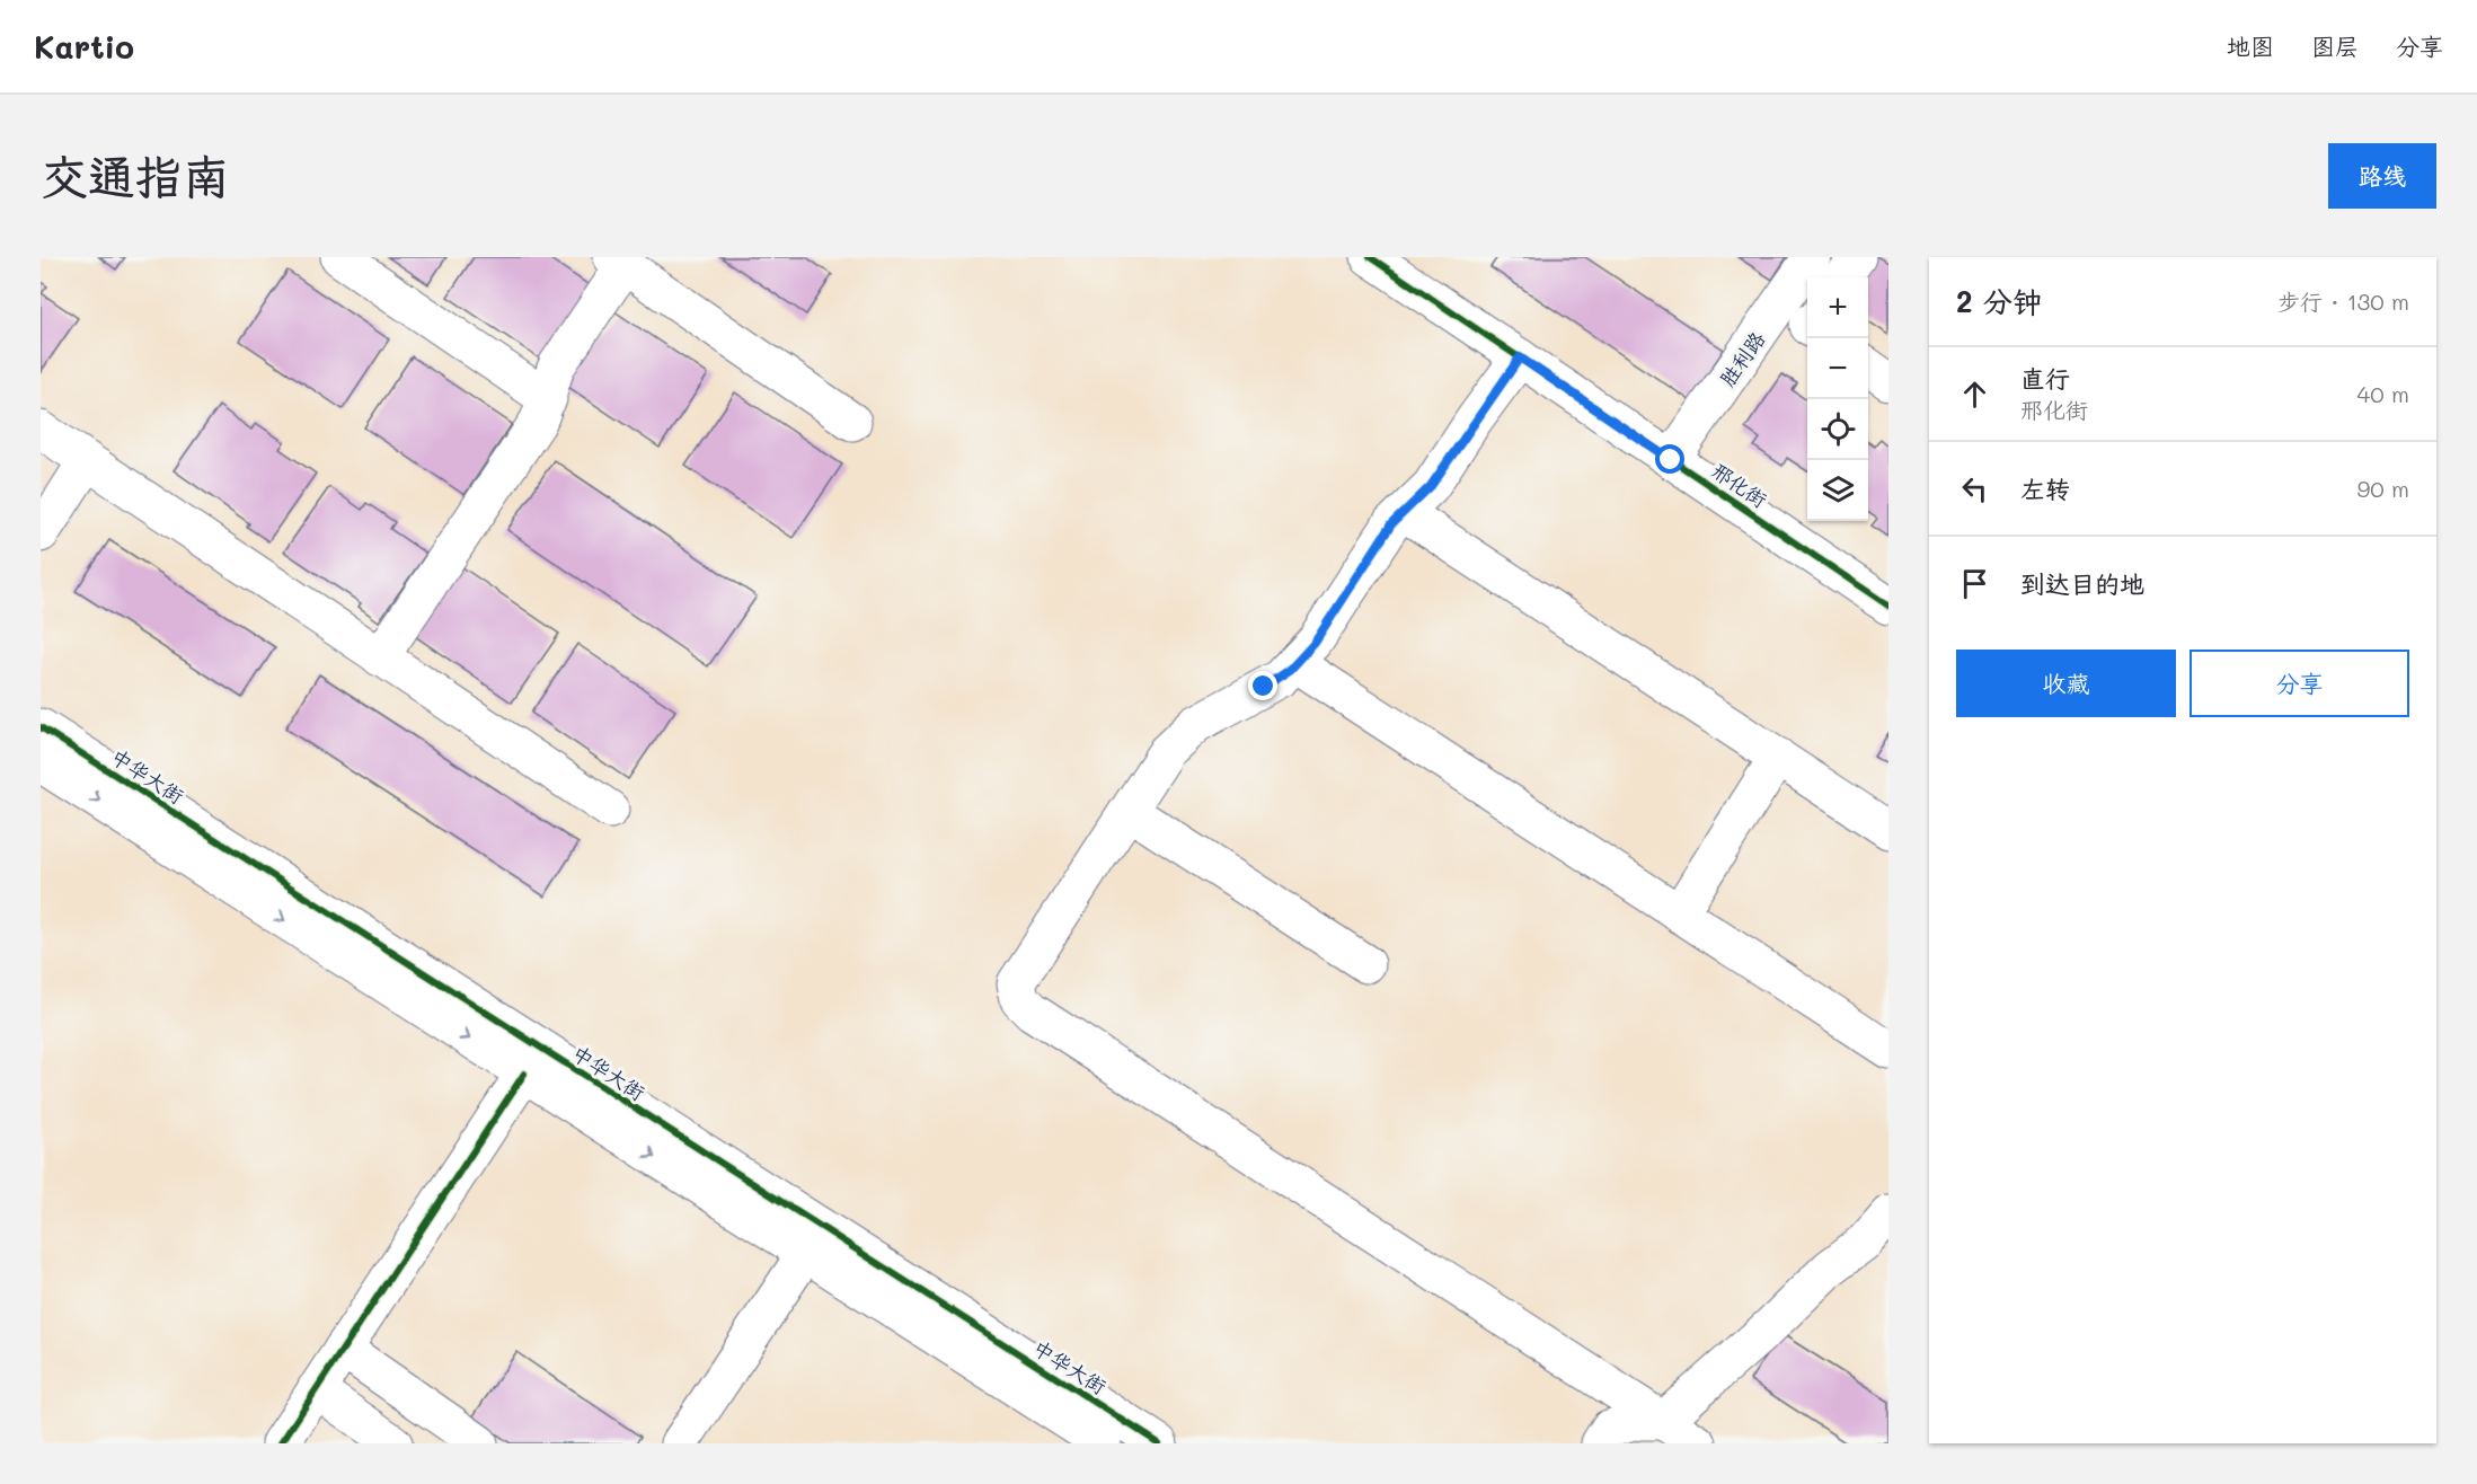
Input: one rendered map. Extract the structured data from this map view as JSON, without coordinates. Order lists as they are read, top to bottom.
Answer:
{
  "streets": {
    "street": ["胜利路", "邢化街", "中华大街"]
  },
  "crossings": [
    ["胜利路", "邢化街"]
  ],
  "page": {
    "header": "Kartio",
    "nav": ["地图", "图层", "分享"],
    "buttons": [
      "路线",
      ["收藏", "分享"]
    ],
    "title": "交通指南",
    "heading": ["2 分钟", "步行 · 130 m"],
    "map_buttons": ["+", "−"],
    "list": [
      ["直行", "邢化街", "40 m"],
      ["左转", "90 m"],
      "到达目的地"
    ]
  }
}
